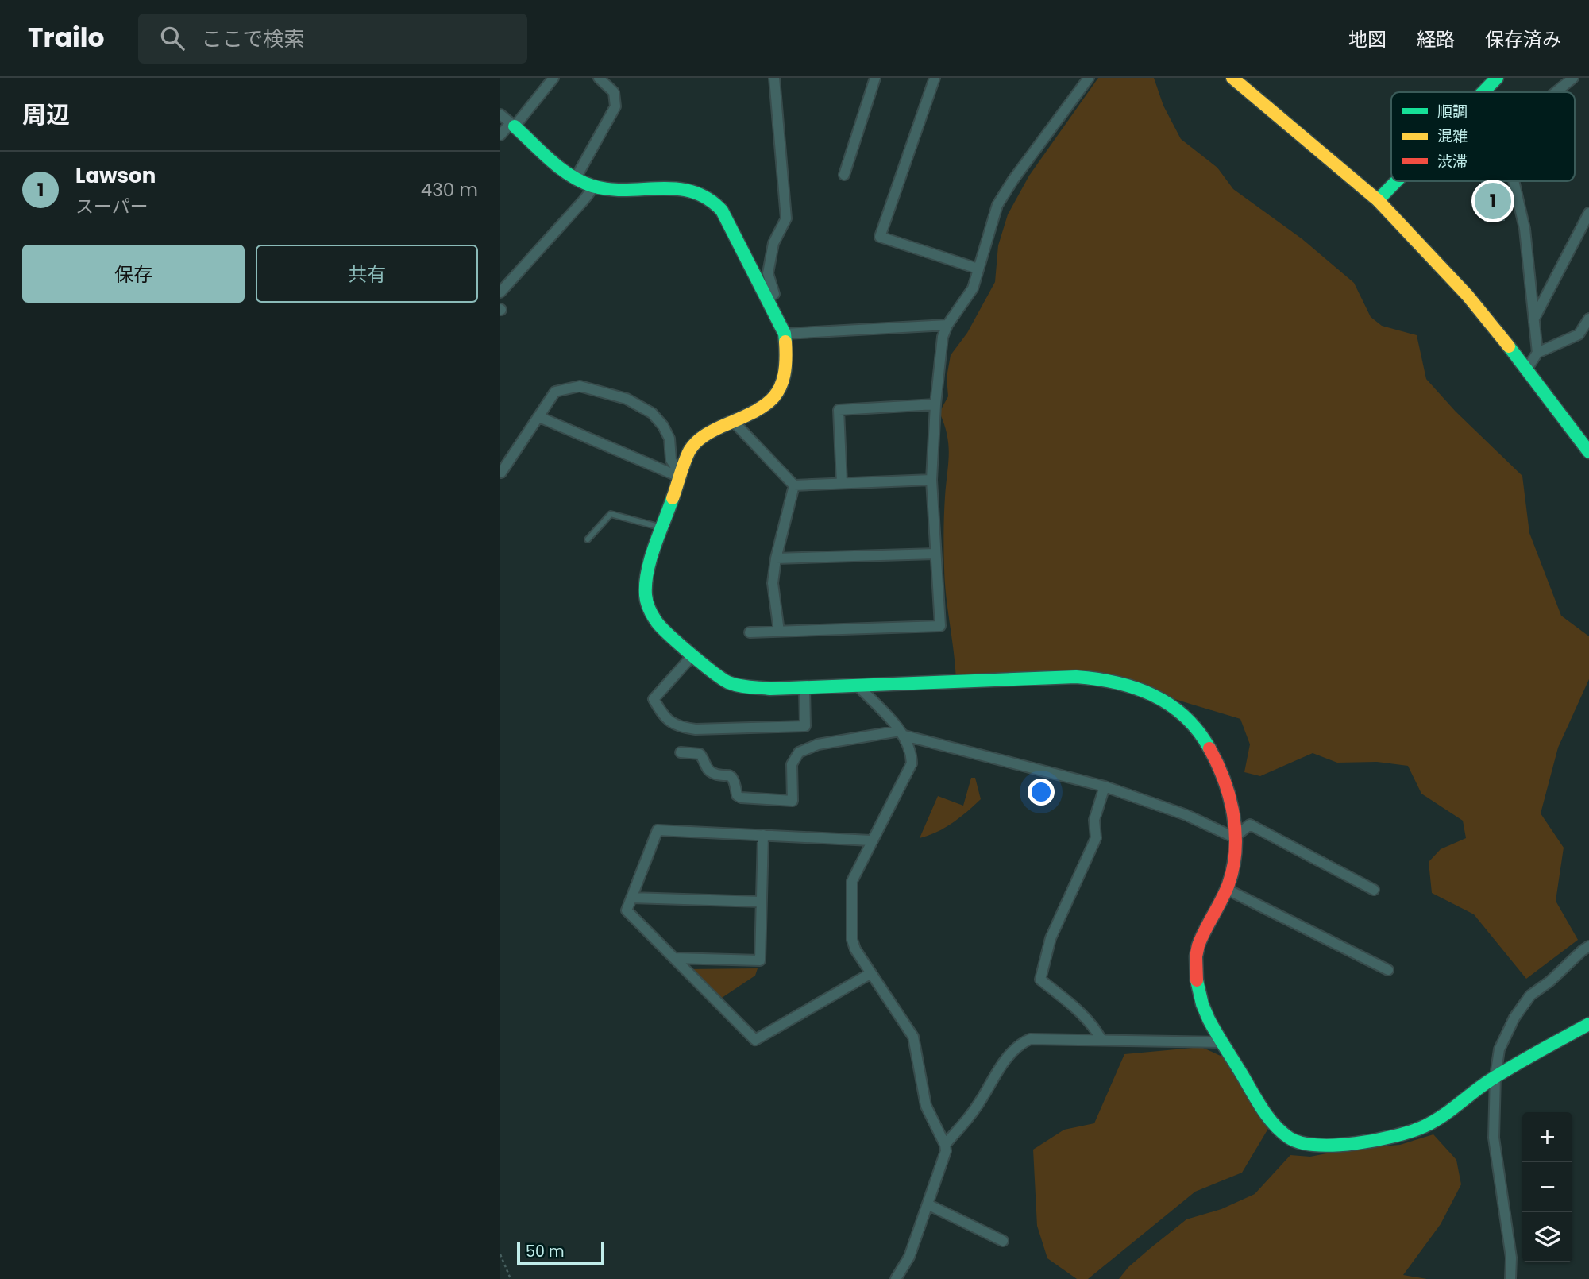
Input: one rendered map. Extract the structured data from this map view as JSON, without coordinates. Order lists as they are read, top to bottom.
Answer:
{
  "legend": ["順調", "混雑", "渋滞"],
  "scale_bar": "50 m",
  "page": {
    "header": "Trailo",
    "search": "ここで検索",
    "nav": ["地図", "経路", "保存済み"],
    "heading": "周辺",
    "list": [
      {
        "mark": "1",
        "name": "Lawson",
        "note": "スーパー",
        "value": "430 m"
      }
    ],
    "pins": "1",
    "buttons": ["保存", "共有"],
    "map_buttons": ["+", "−"],
    "scale": "50 m"
  }
}
